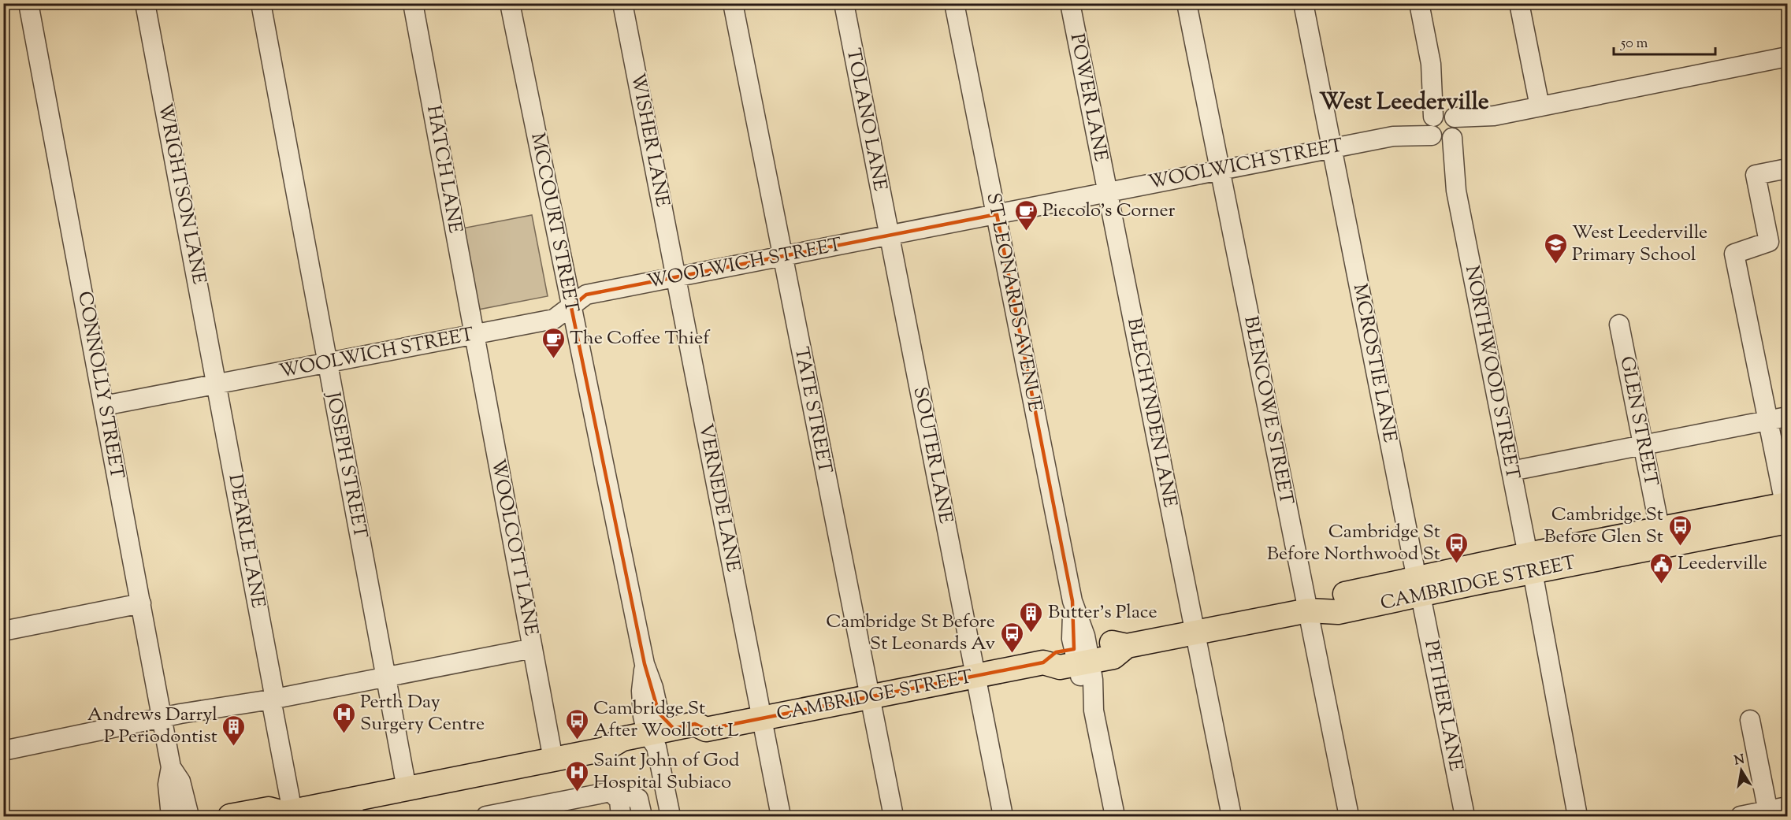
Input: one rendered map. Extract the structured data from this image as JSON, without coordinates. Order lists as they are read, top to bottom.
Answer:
{
  "streets": {
    "main road": ["CAMBRIDGE STREET"],
    "street": [
      "POWER LANE",
      "TOLANO LANE",
      "WISHER LANE",
      "WOOLWICH STREET",
      "HATCH LANE",
      "WRIGHTSON LANE",
      "MCCOURT STREET",
      "ST LEONARDS AVENUE",
      "MCROSTIE LANE",
      "NORTHWOOD STREET",
      "CONNOLLY STREET",
      "TATE STREET",
      "BLENCOWE STREET",
      "BLECHYNDEN LANE",
      "GLEN STREET",
      "SOUTER LANE",
      "JOSEPH STREET",
      "VERNEDE LANE",
      "DEARLE LANE",
      "WOOLCOTT LANE",
      "PETHER LANE"
    ]
  },
  "crossings": [
    ["POWER LANE", "WOOLWICH STREET"],
    ["POWER LANE", "BLECHYNDEN LANE"],
    ["TOLANO LANE", "WOOLWICH STREET"],
    ["TOLANO LANE", "SOUTER LANE"],
    ["WISHER LANE", "WOOLWICH STREET"],
    ["WISHER LANE", "VERNEDE LANE"],
    ["WOOLWICH STREET", "HATCH LANE"],
    ["WOOLWICH STREET", "WRIGHTSON LANE"],
    ["WOOLWICH STREET", "MCCOURT STREET"],
    ["WOOLWICH STREET", "ST LEONARDS AVENUE"],
    ["WOOLWICH STREET", "MCROSTIE LANE"],
    ["WOOLWICH STREET", "NORTHWOOD STREET"],
    ["WOOLWICH STREET", "CONNOLLY STREET"],
    ["WOOLWICH STREET", "TATE STREET"],
    ["WOOLWICH STREET", "BLENCOWE STREET"],
    ["WOOLWICH STREET", "BLECHYNDEN LANE"],
    ["WOOLWICH STREET", "SOUTER LANE"],
    ["WOOLWICH STREET", "JOSEPH STREET"],
    ["WOOLWICH STREET", "VERNEDE LANE"],
    ["WOOLWICH STREET", "DEARLE LANE"],
    ["WOOLWICH STREET", "WOOLCOTT LANE"],
    ["HATCH LANE", "WOOLCOTT LANE"],
    ["WRIGHTSON LANE", "DEARLE LANE"],
    ["MCCOURT STREET", "CAMBRIDGE STREET"],
    ["ST LEONARDS AVENUE", "CAMBRIDGE STREET"],
    ["MCROSTIE LANE", "CAMBRIDGE STREET"],
    ["MCROSTIE LANE", "PETHER LANE"],
    ["NORTHWOOD STREET", "CAMBRIDGE STREET"],
    ["TATE STREET", "CAMBRIDGE STREET"],
    ["BLENCOWE STREET", "CAMBRIDGE STREET"],
    ["BLECHYNDEN LANE", "CAMBRIDGE STREET"],
    ["GLEN STREET", "CAMBRIDGE STREET"],
    ["SOUTER LANE", "CAMBRIDGE STREET"],
    ["JOSEPH STREET", "CAMBRIDGE STREET"],
    ["VERNEDE LANE", "CAMBRIDGE STREET"],
    ["DEARLE LANE", "CAMBRIDGE STREET"],
    ["WOOLCOTT LANE", "CAMBRIDGE STREET"],
    ["CAMBRIDGE STREET", "PETHER LANE"]
  ],
  "districts": ["West Leederville"],
  "places": {
    "cafe": ["Piccolo's Corner", "The Coffee Thief"],
    "school or university": ["West Leederville Primary School"],
    "bus stop": [
      "Cambridge St Before Glen St",
      "Cambridge St Before Northwood St",
      "Cambridge St Before St Leonards Av",
      "Cambridge St After Woollcott L"
    ],
    "public building": ["Leederville"],
    "building": ["Butter's Place", "Andrews Darryl P Periodontist"],
    "hospital": ["Perth Day Surgery Centre", "Saint John of God Hospital Subiaco"]
  },
  "scale_bar": "50 m",
  "north": "top"
}
